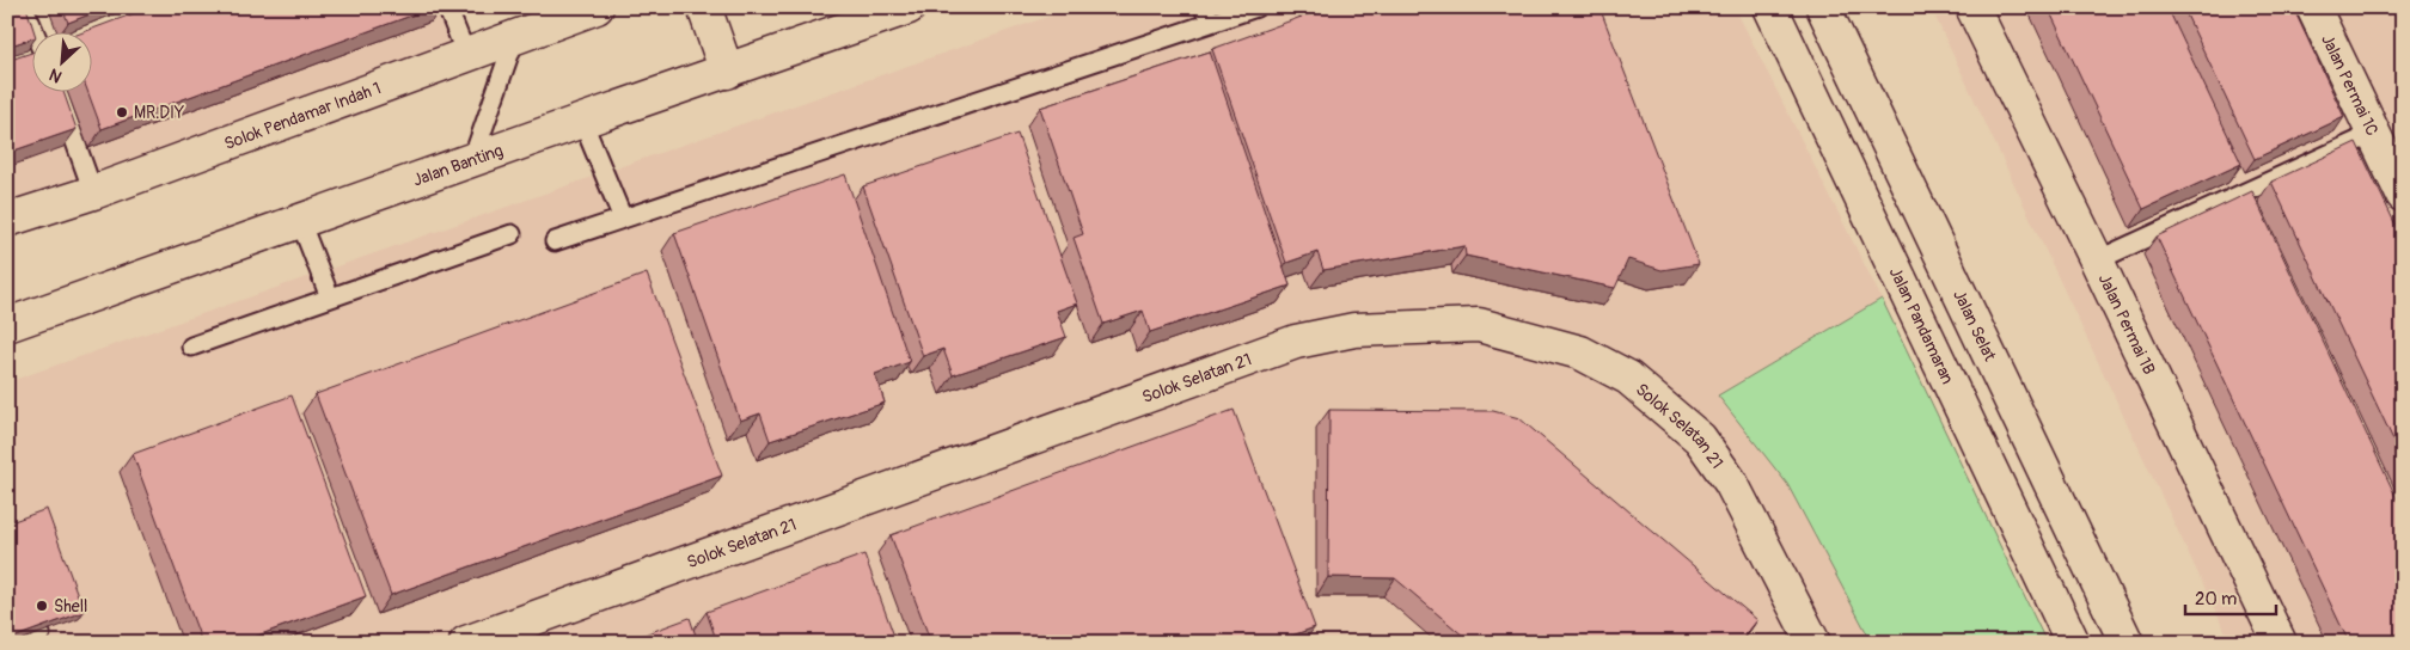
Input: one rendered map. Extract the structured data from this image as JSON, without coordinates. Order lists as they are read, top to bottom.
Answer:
{
  "streets": {
    "street": [
      "Jalan Permai 1C",
      "Solok Pendamar Indah 1",
      "Jalan Banting",
      "Jalan Permai 1B",
      "Jalan Pandamaran",
      "Jalan Selat",
      "Solok Selatan 21"
    ]
  },
  "places": ["MR.DIY", "Shell"],
  "scale_bar": "20 m",
  "north": "bottom left"
}
